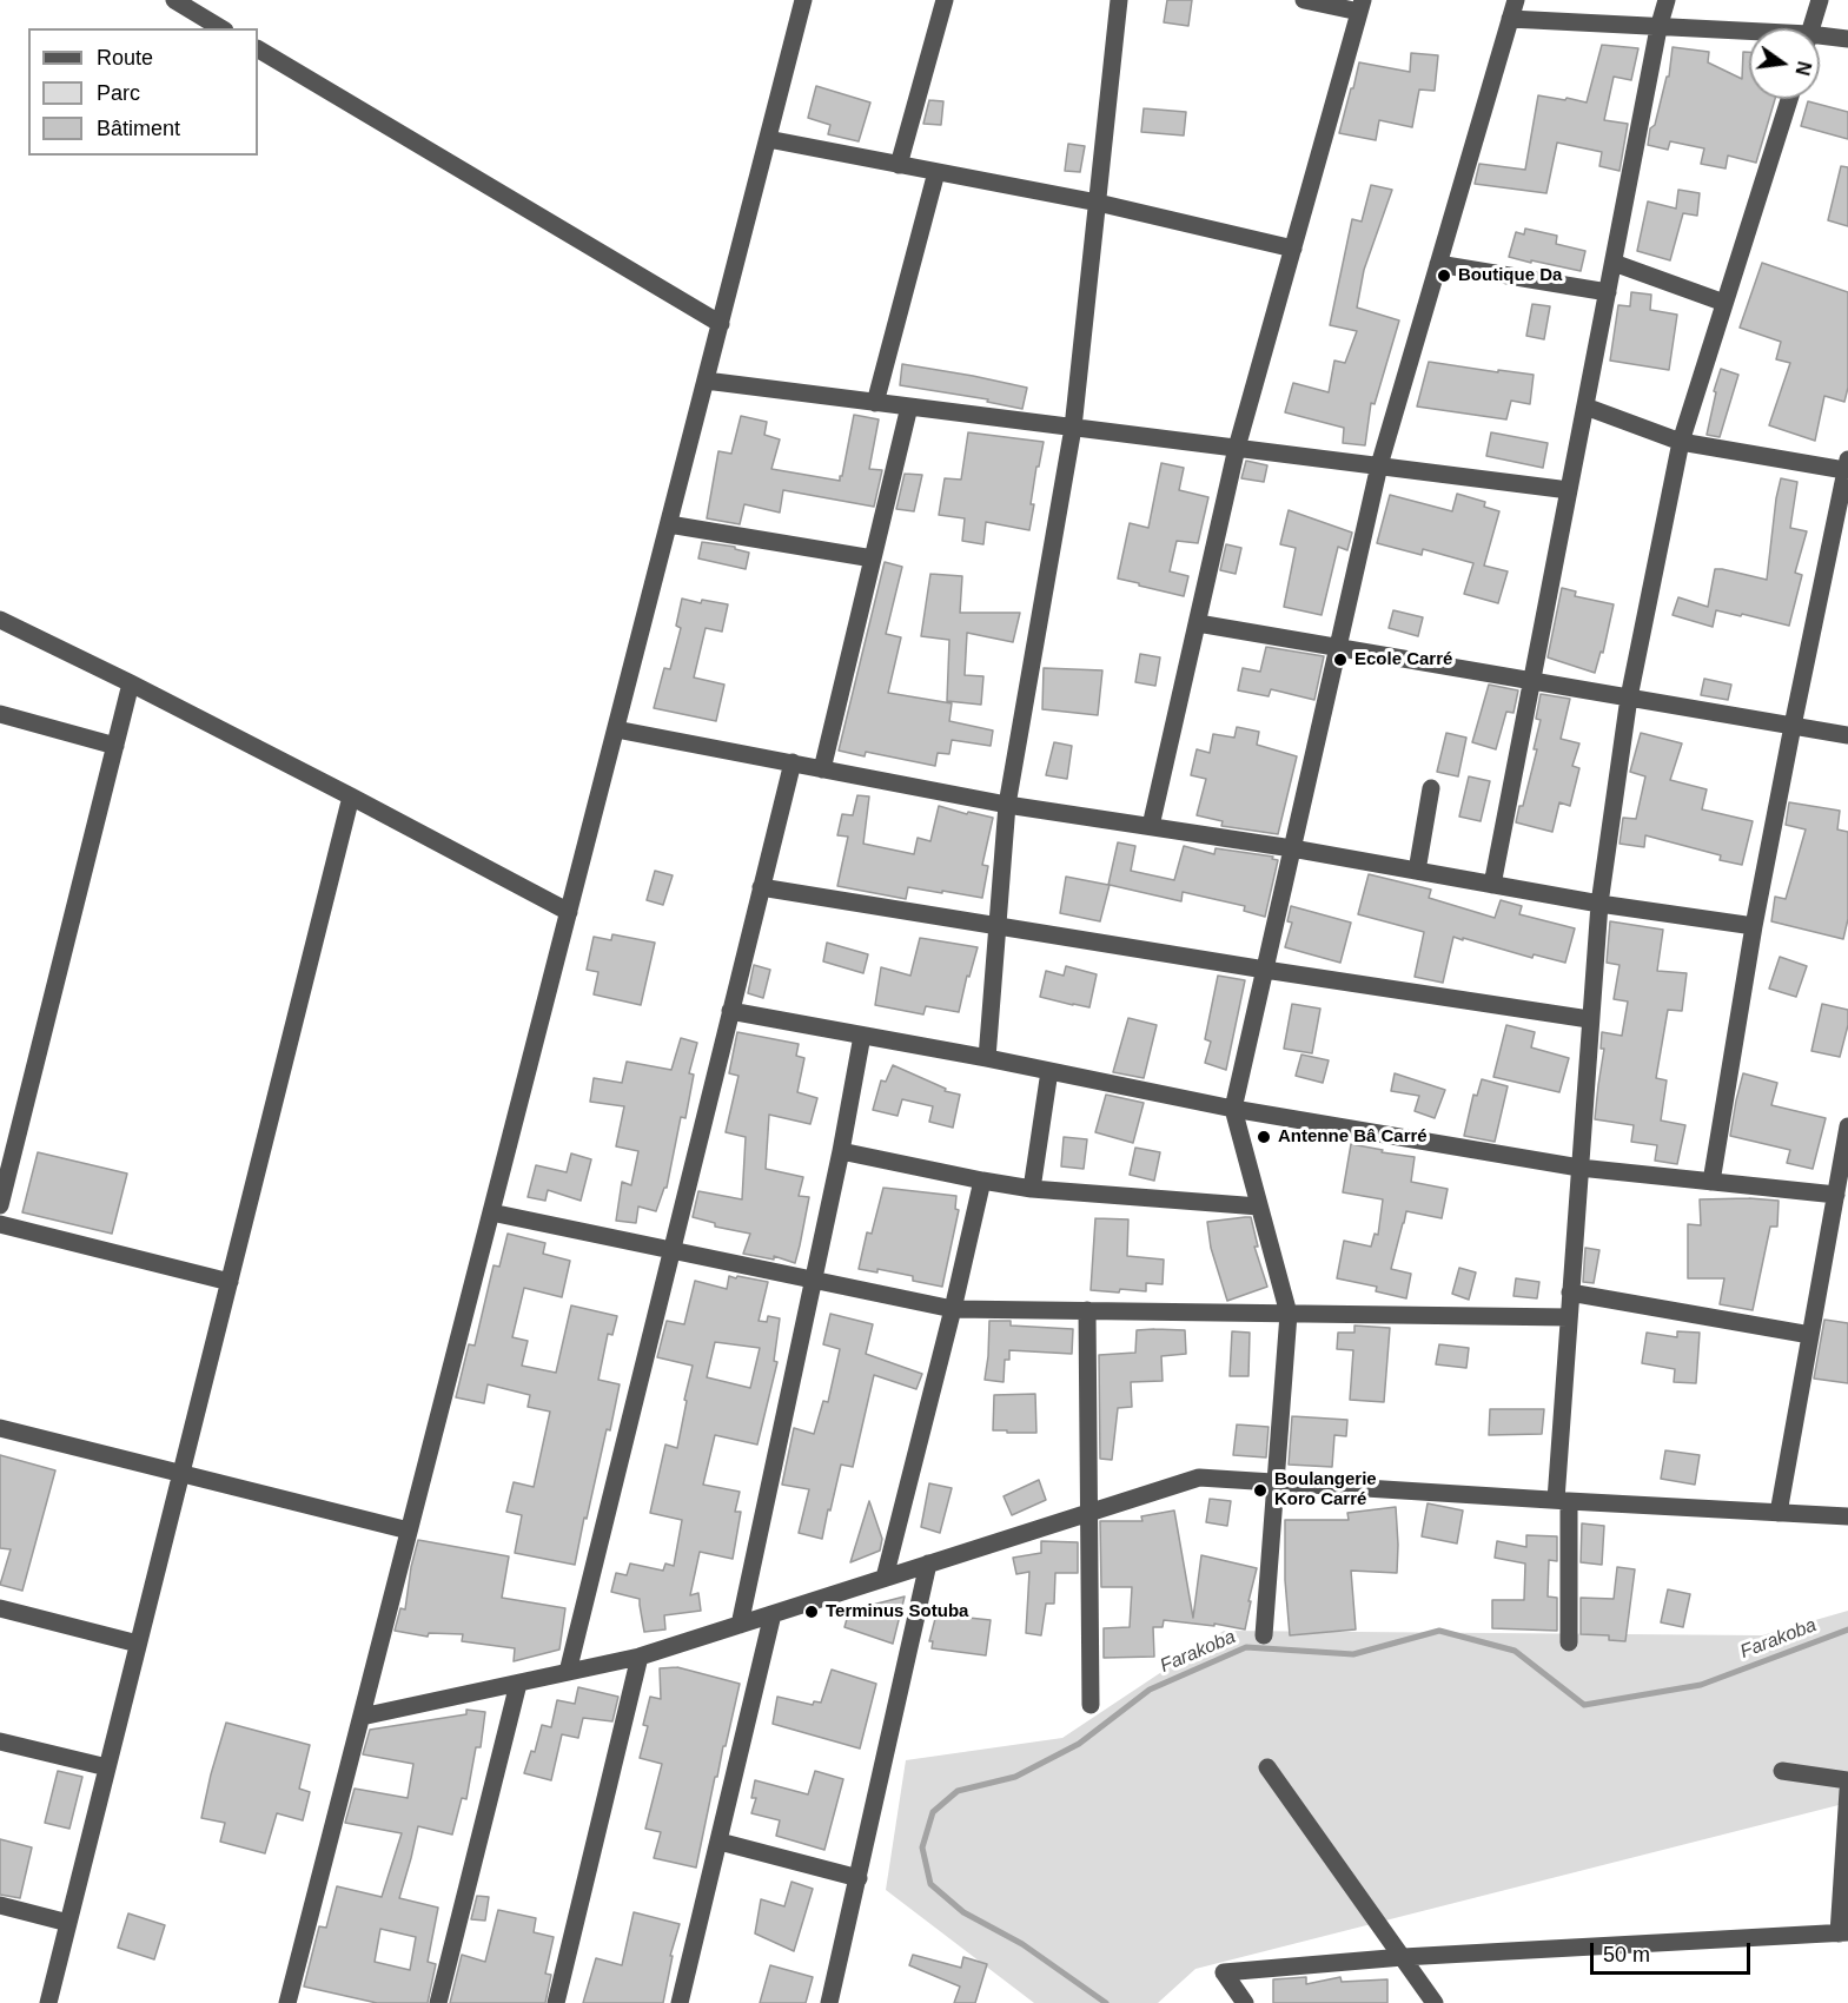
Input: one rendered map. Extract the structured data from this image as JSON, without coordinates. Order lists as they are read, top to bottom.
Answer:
{
  "water": ["Farakoba"],
  "places": [
    "Boutique Da",
    "Ecole Carré",
    "Antenne Bâ Carré",
    "Boulangerie Koro Carré",
    "Terminus Sotuba"
  ],
  "legend": ["Route", "Parc", "Bâtiment"],
  "scale_bar": "50 m",
  "north": "right"
}
